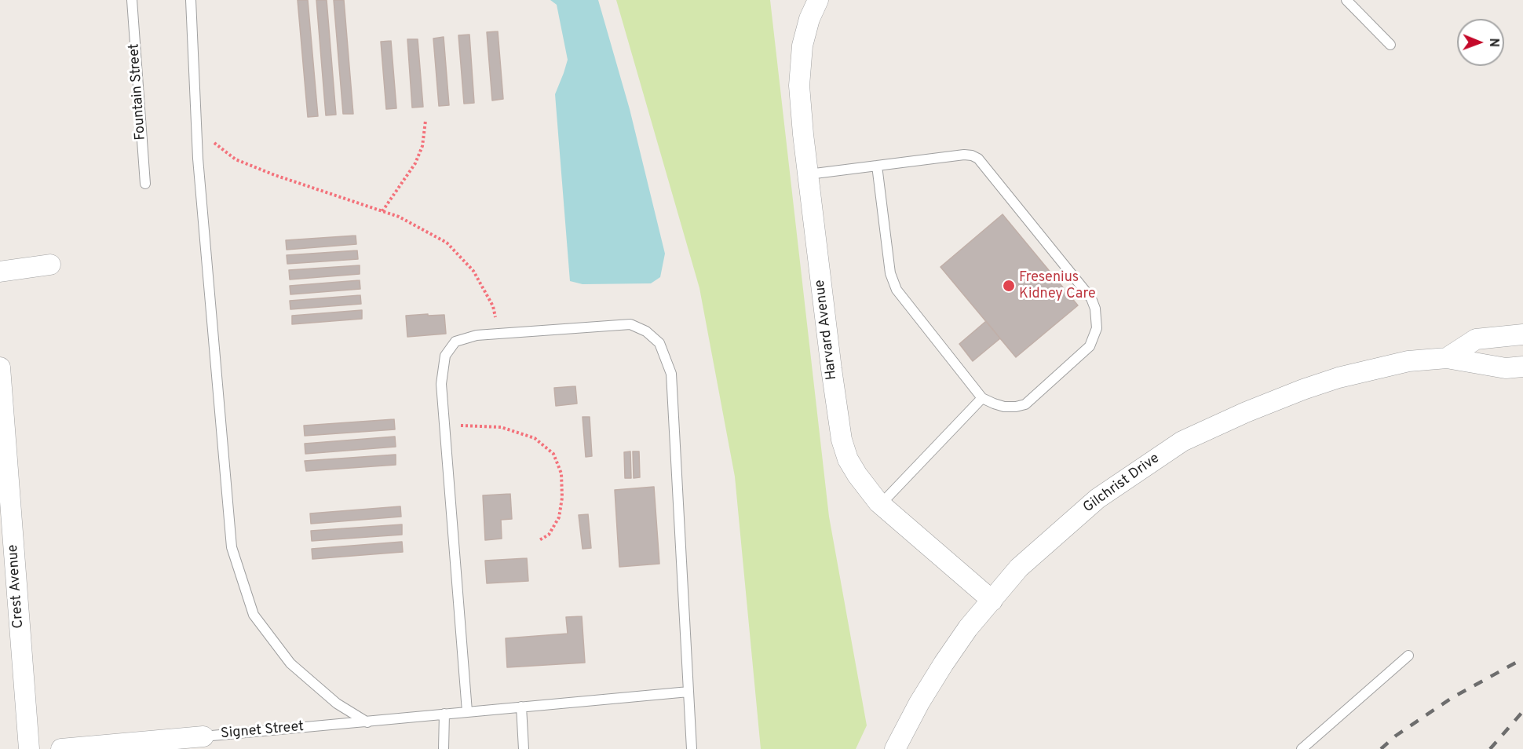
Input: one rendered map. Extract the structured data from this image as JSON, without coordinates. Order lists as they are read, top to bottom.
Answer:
{
  "streets": {
    "street": [
      "Harvard Avenue",
      "Gilchrist Drive",
      "Crest Avenue",
      "Signet Street"
    ],
    "lane": ["Fountain Street"]
  },
  "crossings": [
    ["Harvard Avenue", "Gilchrist Drive"]
  ],
  "places": ["Fresenius Kidney Care"],
  "north": "right"
}
